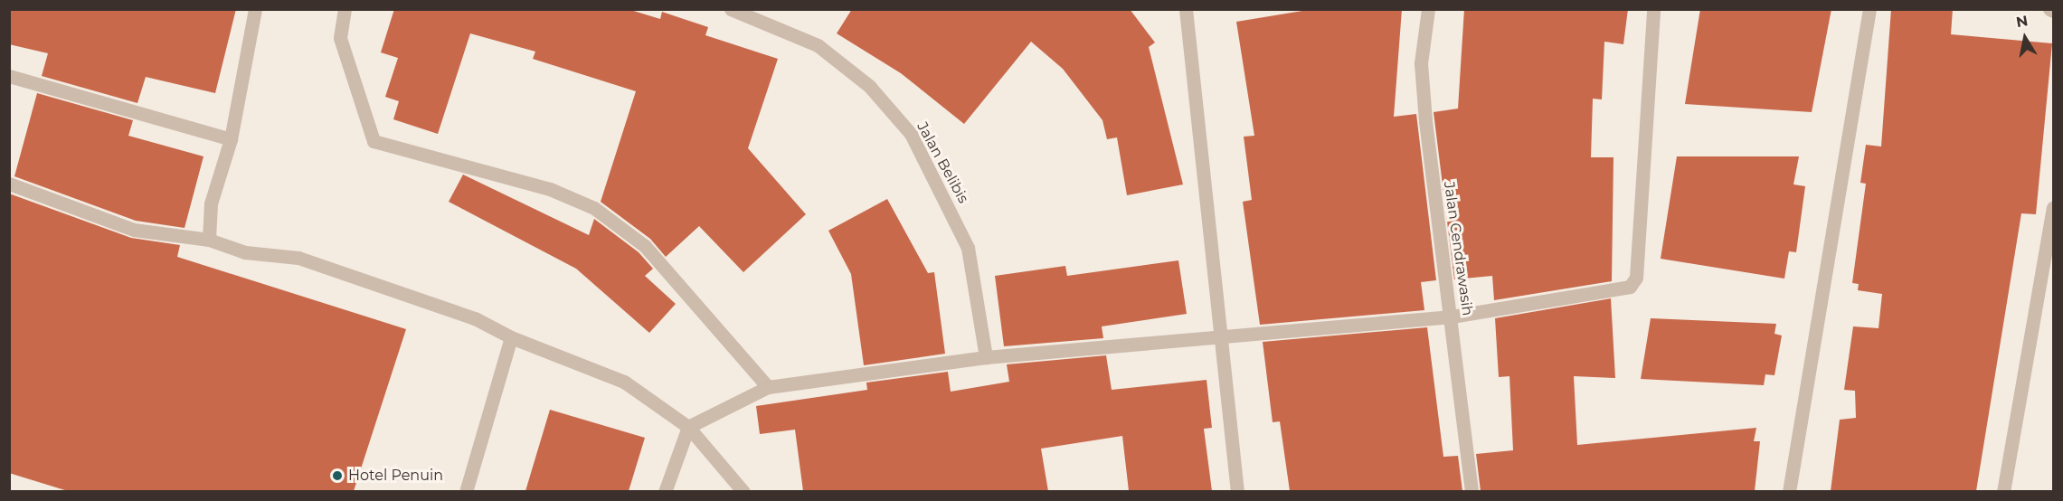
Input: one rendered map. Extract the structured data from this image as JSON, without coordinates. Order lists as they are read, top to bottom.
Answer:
{
  "streets": {
    "street": ["Jalan Belibis", "Jalan Cendrawasih"]
  },
  "places": ["Hotel Penuin"],
  "north": "top"
}
